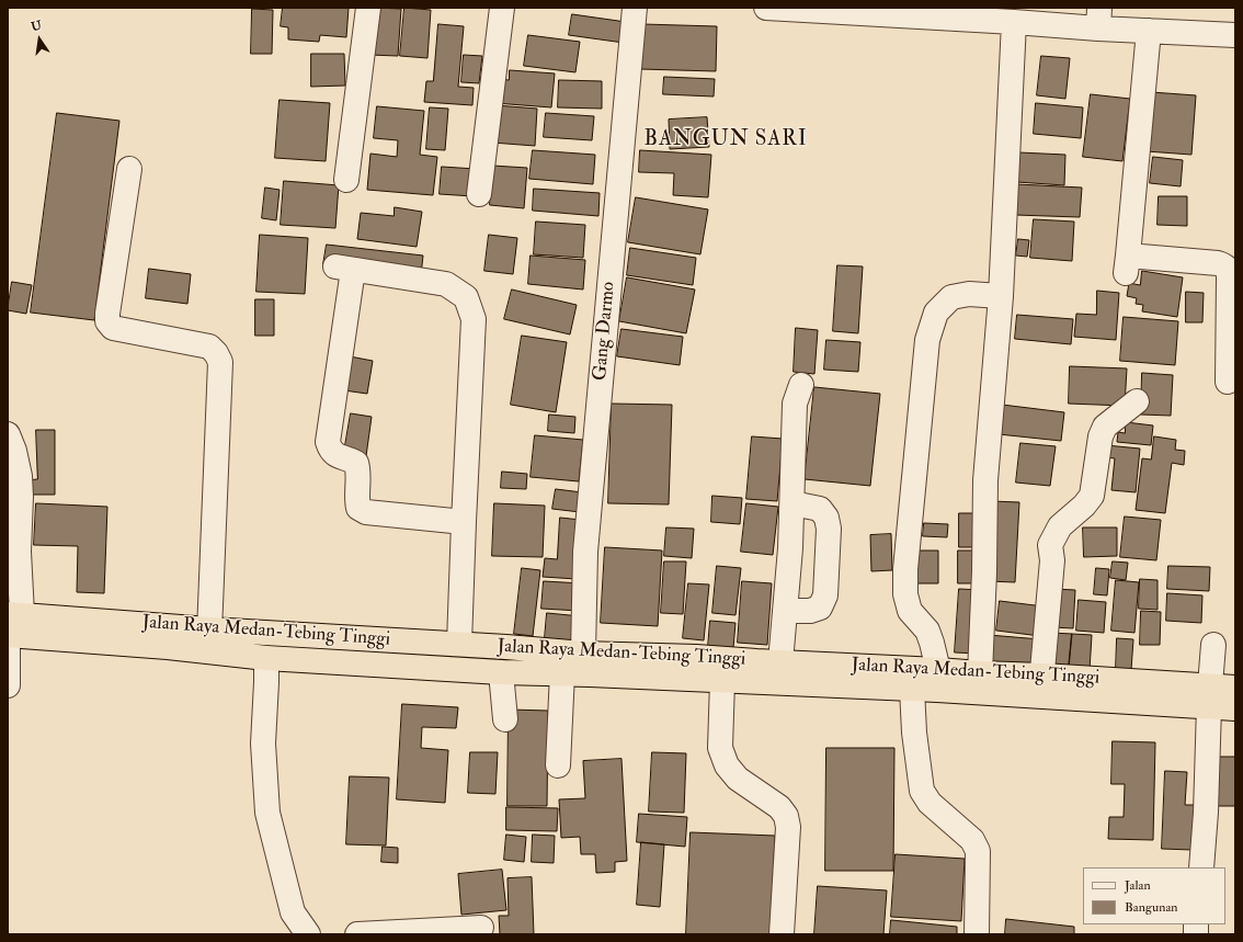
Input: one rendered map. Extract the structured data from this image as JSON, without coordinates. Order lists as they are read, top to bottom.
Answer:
{
  "streets": {
    "highway": ["Jalan Raya Medan-Tebing Tinggi"],
    "street": ["Gang Darmo"]
  },
  "crossings": [
    ["Gang Darmo", "Jalan Raya Medan-Tebing Tinggi"]
  ],
  "districts": ["BANGUN SARI"],
  "legend": ["Jalan", "Bangunan"],
  "north": "top"
}
